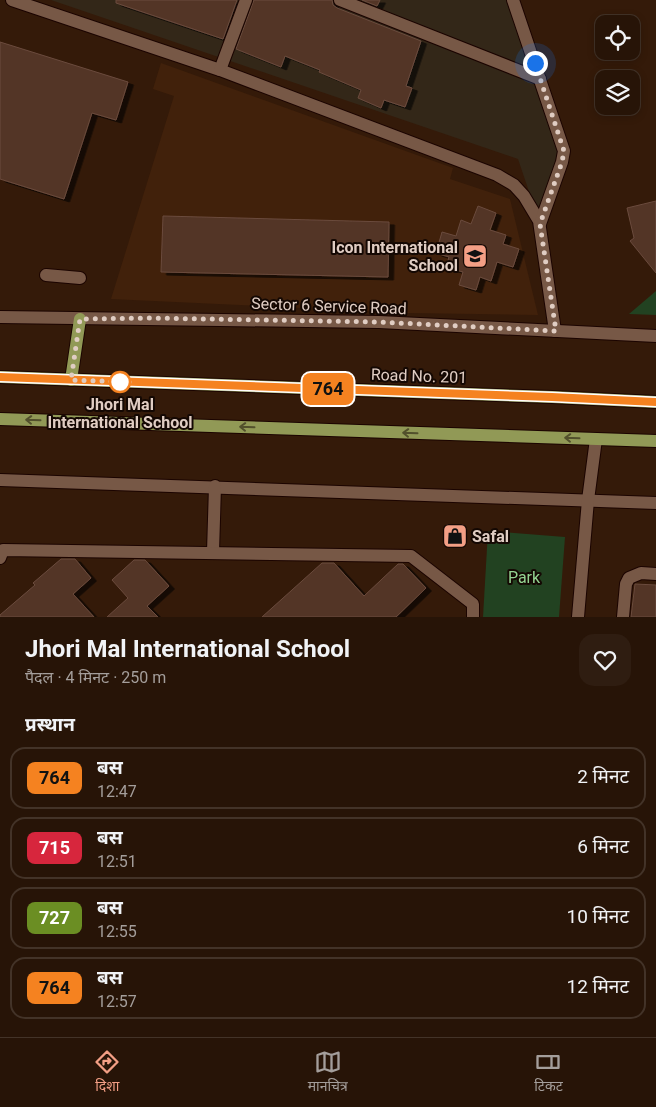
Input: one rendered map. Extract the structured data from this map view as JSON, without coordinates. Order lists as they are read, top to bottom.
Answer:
{
  "streets": {
    "main road": ["Road No. 201"],
    "street": ["Sector 6 Service Road"]
  },
  "parks": ["Park"],
  "places": {
    "school or university": ["Icon International School"],
    "other": ["Jhori Mal International School"],
    "shop": ["Safal"]
  },
  "lines": ["bus line 764"],
  "page": {
    "on_map": "764",
    "heading": [
      ["Jhori Mal International School", "पैदल · 4 मिनट · 250 m"],
      "प्रस्थान"
    ],
    "list": [
      {
        "mark": "764",
        "name": "बस",
        "note": "12:47",
        "value": "2 मिनट"
      },
      {
        "mark": "715",
        "name": "बस",
        "note": "12:51",
        "value": "6 मिनट"
      },
      {
        "mark": "727",
        "name": "बस",
        "note": "12:55",
        "value": "10 मिनट"
      },
      {
        "mark": "764",
        "name": "बस",
        "note": "12:57",
        "value": "12 मिनट"
      }
    ],
    "tabs": ["दिशा", "मानचित्र", "टिकट"]
  }
}
